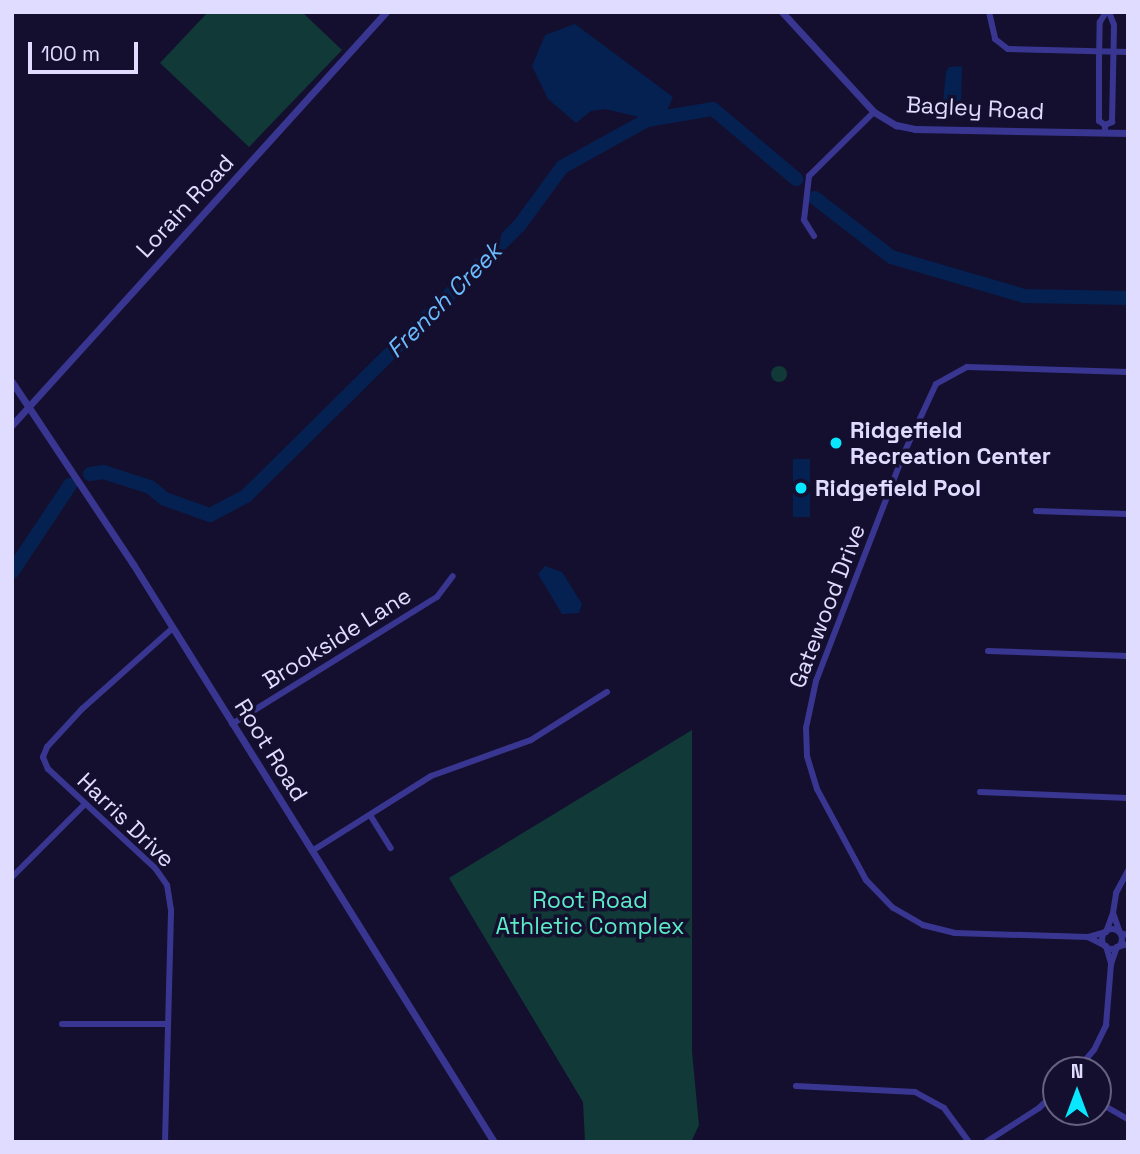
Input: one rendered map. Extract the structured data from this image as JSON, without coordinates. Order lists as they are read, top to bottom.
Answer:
{
  "streets": {
    "street": [
      "Bagley Road",
      "Lorain Road",
      "Gatewood Drive",
      "Brookside Lane",
      "Root Road",
      "Harris Drive"
    ]
  },
  "crossings": [
    ["Lorain Road", "Root Road"],
    ["Brookside Lane", "Root Road"],
    ["Root Road", "Harris Drive"]
  ],
  "water": ["French Creek"],
  "parks": ["Root Road Athletic Complex"],
  "places": ["Ridgefield Recreation Center", "Ridgefield Pool"],
  "scale_bar": "100 m",
  "north": "top"
}
